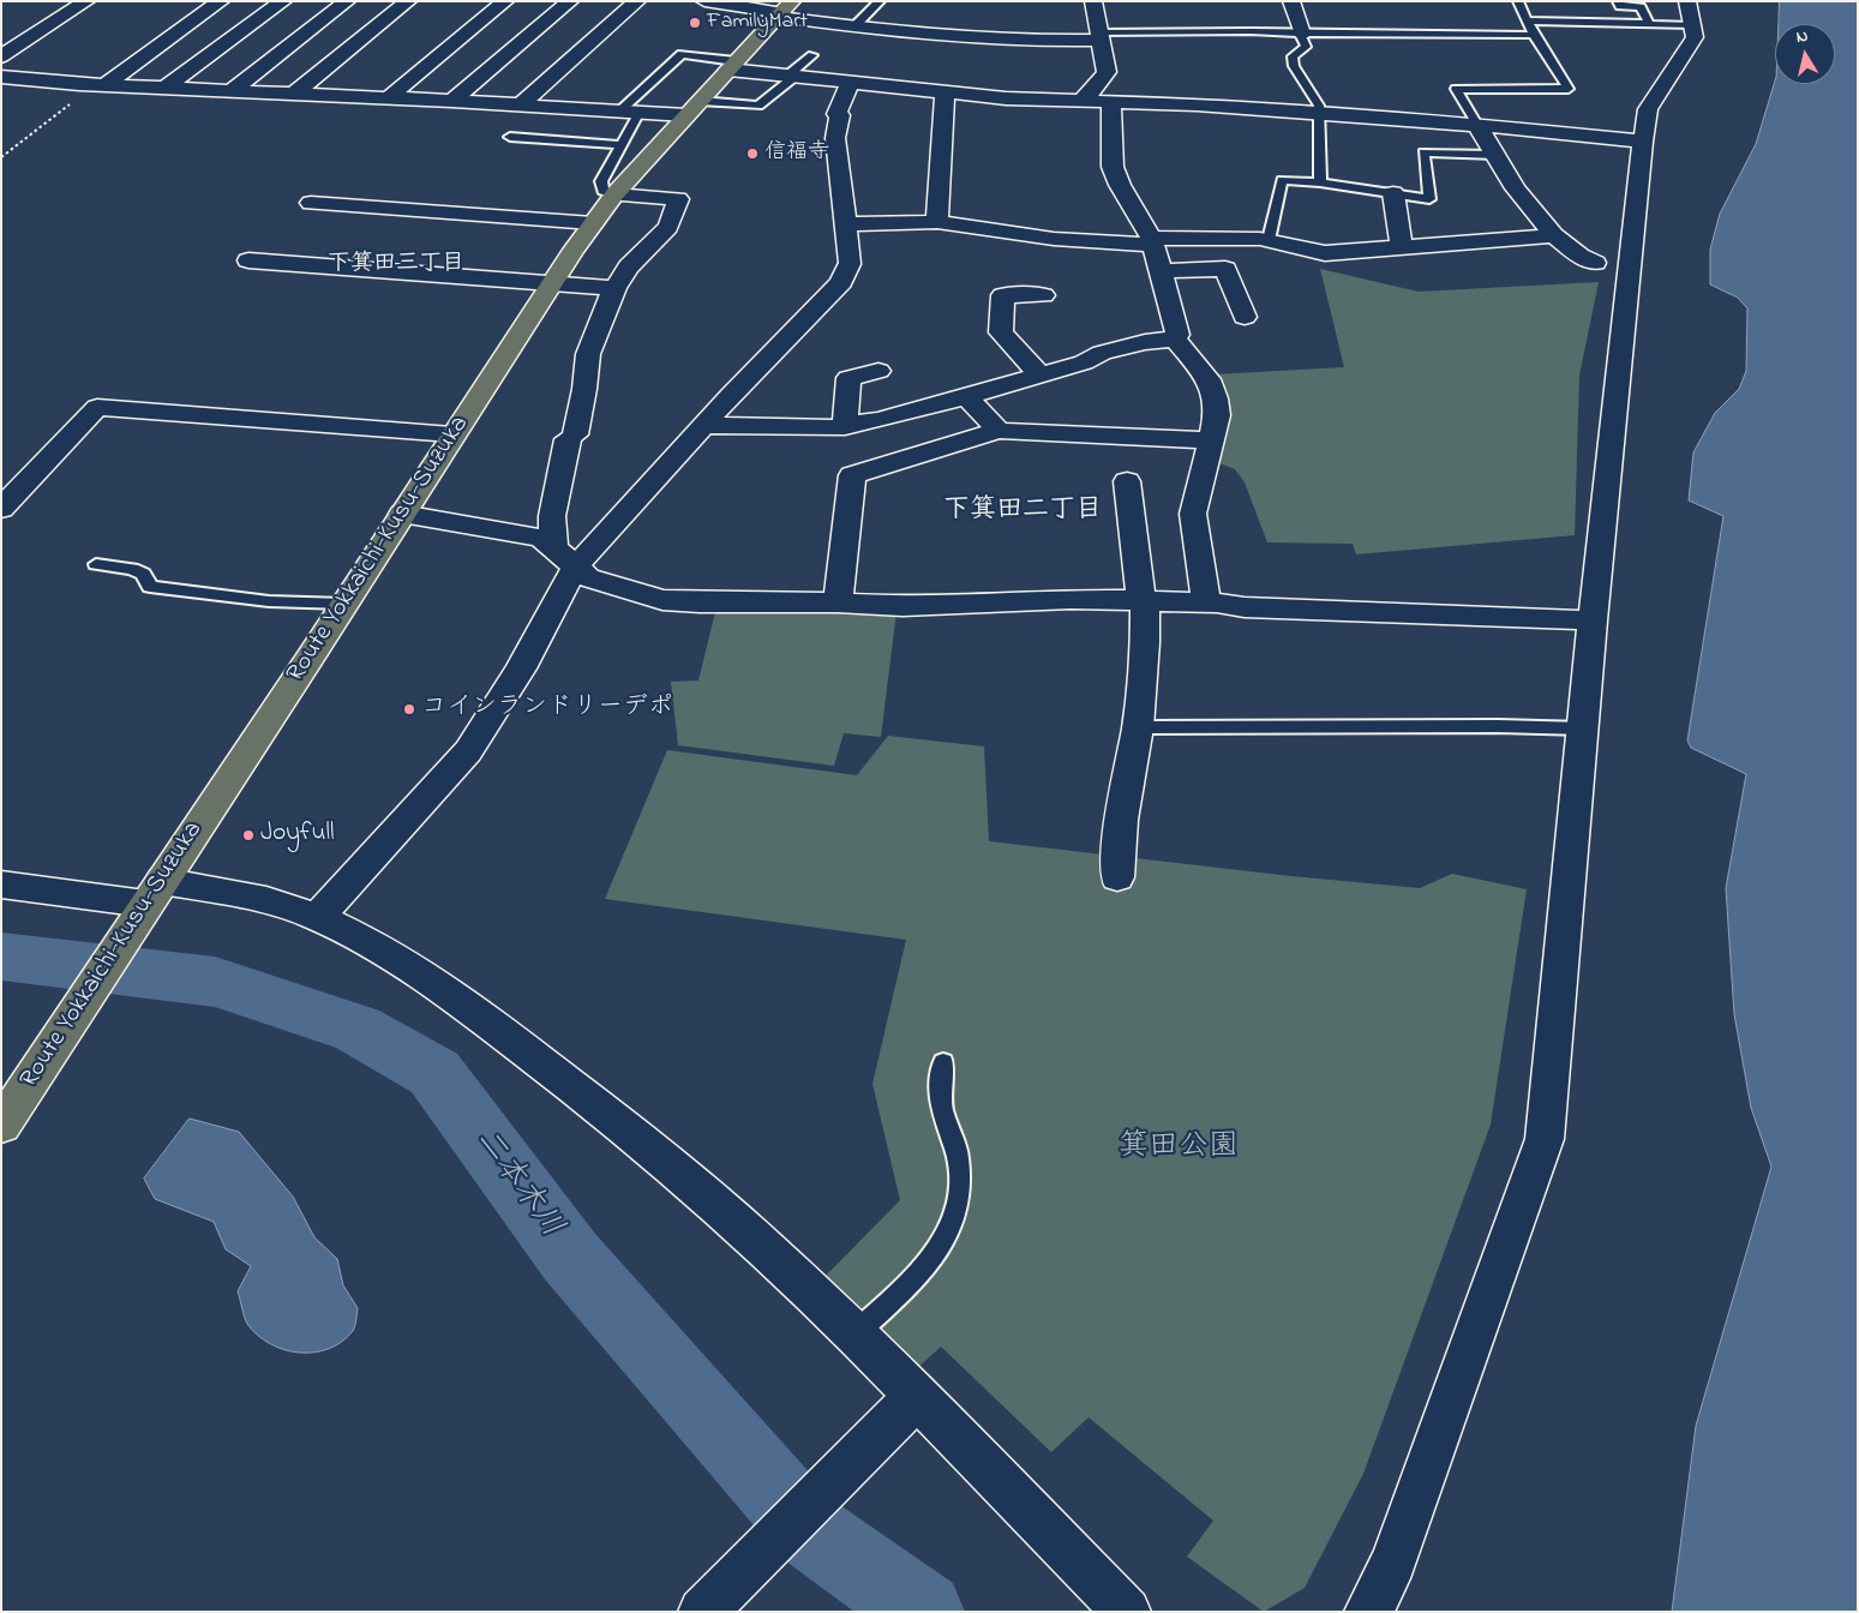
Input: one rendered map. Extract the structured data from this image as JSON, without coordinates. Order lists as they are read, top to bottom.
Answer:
{
  "streets": {
    "main road": ["Route Yokkaichi-Kusu-Suzuka"]
  },
  "districts": ["下箕田三丁目", "下箕田二丁目"],
  "water": ["二本木川"],
  "parks": ["箕田公園"],
  "places": [
    "FamilyMart",
    "信福寺",
    "コインランドリーデポ",
    "Joyfull"
  ],
  "north": "top"
}
